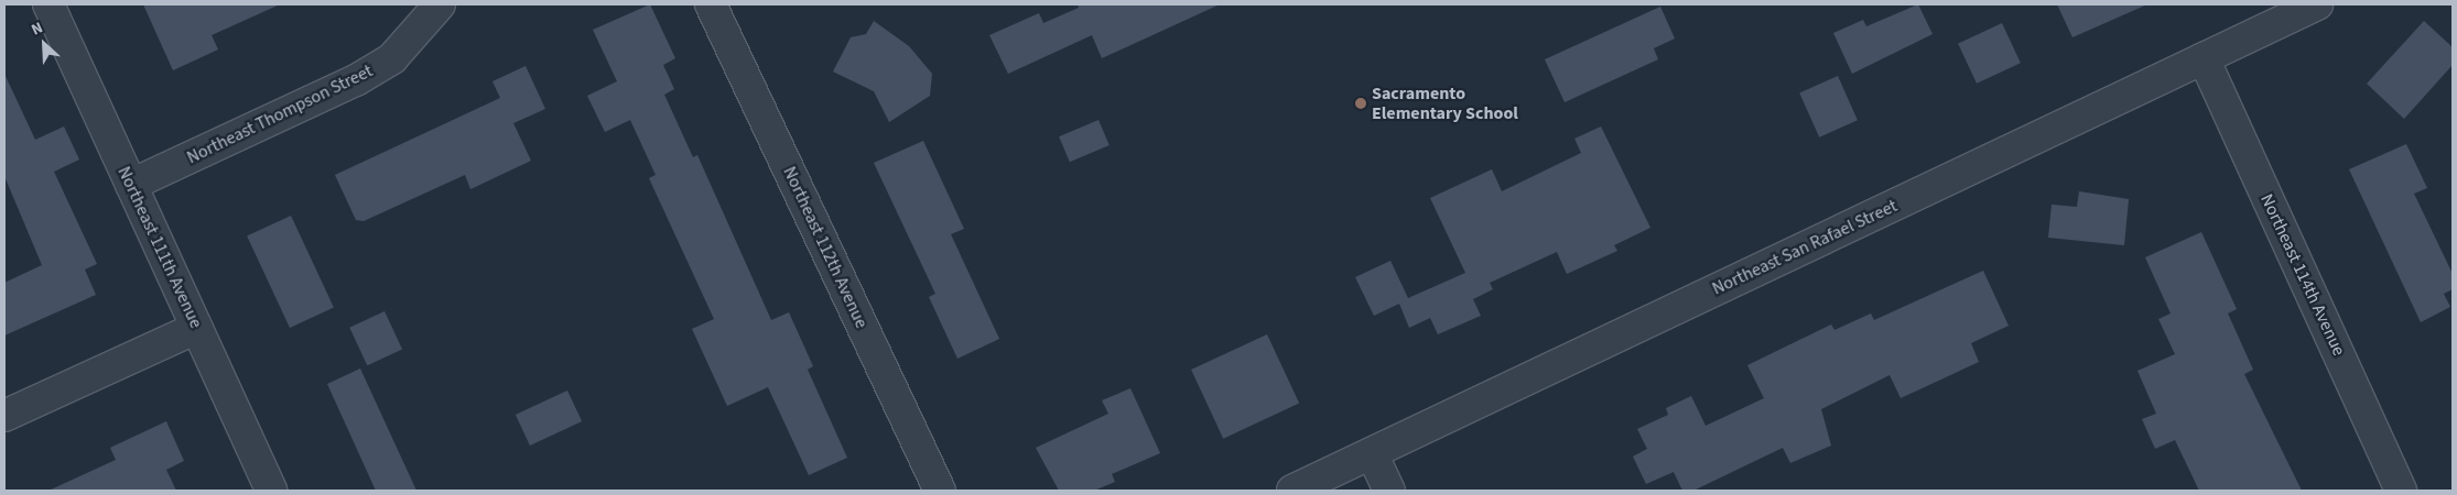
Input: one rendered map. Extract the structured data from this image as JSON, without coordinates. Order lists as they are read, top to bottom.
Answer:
{
  "streets": {
    "street": [
      "Northeast Thompson Street",
      "Northeast 111th Avenue",
      "Northeast 112th Avenue",
      "Northeast San Rafael Street",
      "Northeast 114th Avenue"
    ]
  },
  "crossings": [
    ["Northeast Thompson Street", "Northeast 111th Avenue"],
    ["Northeast San Rafael Street", "Northeast 114th Avenue"]
  ],
  "places": ["Sacramento Elementary School"],
  "north": "top left"
}
